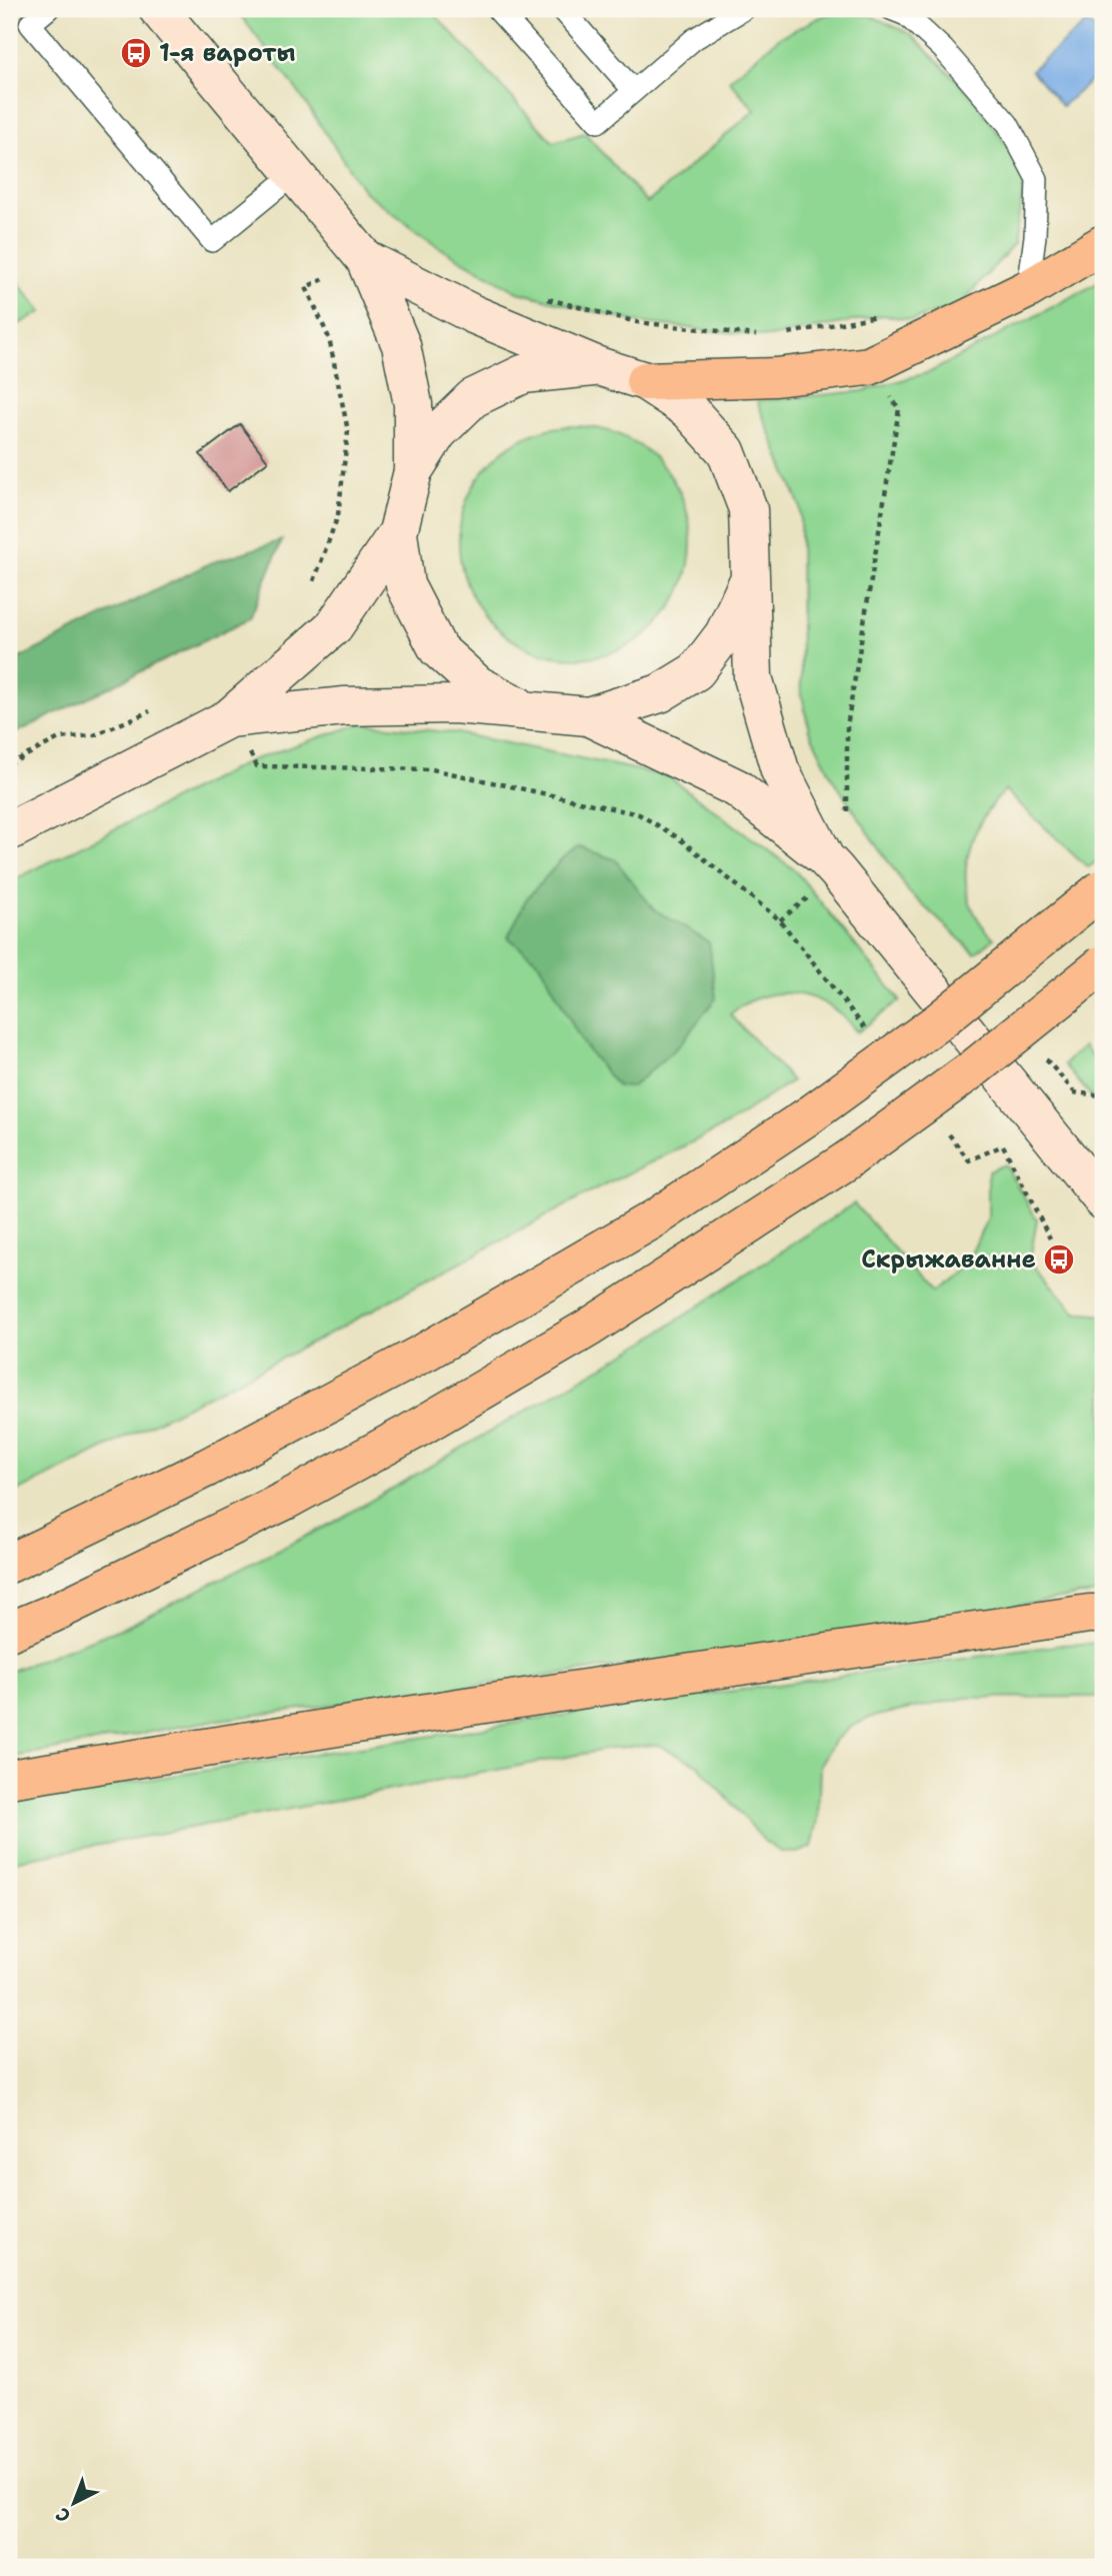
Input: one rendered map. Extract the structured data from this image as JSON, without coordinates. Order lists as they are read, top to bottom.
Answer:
{
  "places": {
    "bus stop": ["1-я вароты", "Скрыжаванне"]
  },
  "north": "bottom left"
}
